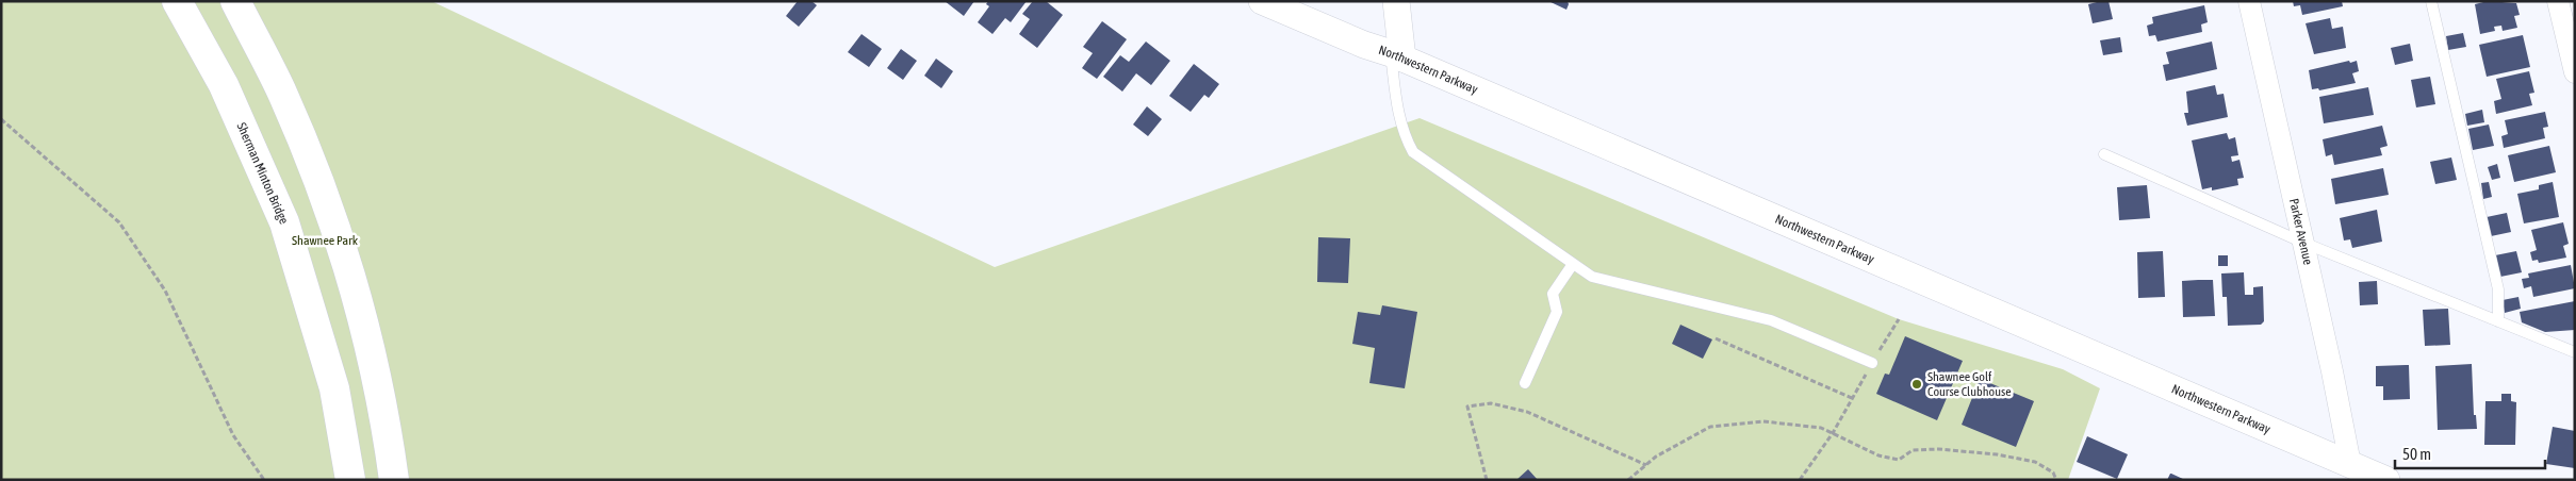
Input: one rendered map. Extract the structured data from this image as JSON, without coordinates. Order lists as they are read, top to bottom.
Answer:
{
  "streets": {
    "highway": ["Sherman Minton Bridge"],
    "street": ["Northwestern Parkway", "Parker Avenue"]
  },
  "crossings": [
    ["Northwestern Parkway", "Parker Avenue"]
  ],
  "parks": ["Shawnee Park"],
  "places": ["Shawnee Golf Course Clubhouse"],
  "scale_bar": "50 m"
}
